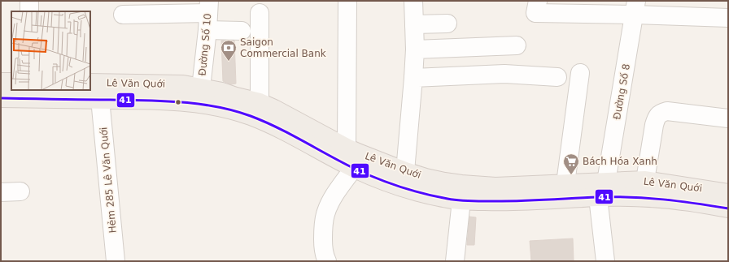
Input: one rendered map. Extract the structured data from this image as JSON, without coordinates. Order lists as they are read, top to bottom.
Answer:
{
  "streets": {
    "main road": ["Lê Văn Quới"],
    "street": ["Đường Số 10", "Đường Số 8", "Hẻm 285 Lê Văn Quới"]
  },
  "crossings": [
    ["Đường Số 10", "Lê Văn Quới"],
    ["Lê Văn Quới", "Đường Số 8"],
    ["Lê Văn Quới", "Hẻm 285 Lê Văn Quới"]
  ],
  "places": {
    "bank": ["Saigon Commercial Bank"],
    "supermarket": ["Bách Hóa Xanh"]
  },
  "lines": ["transit line 41"]
}
